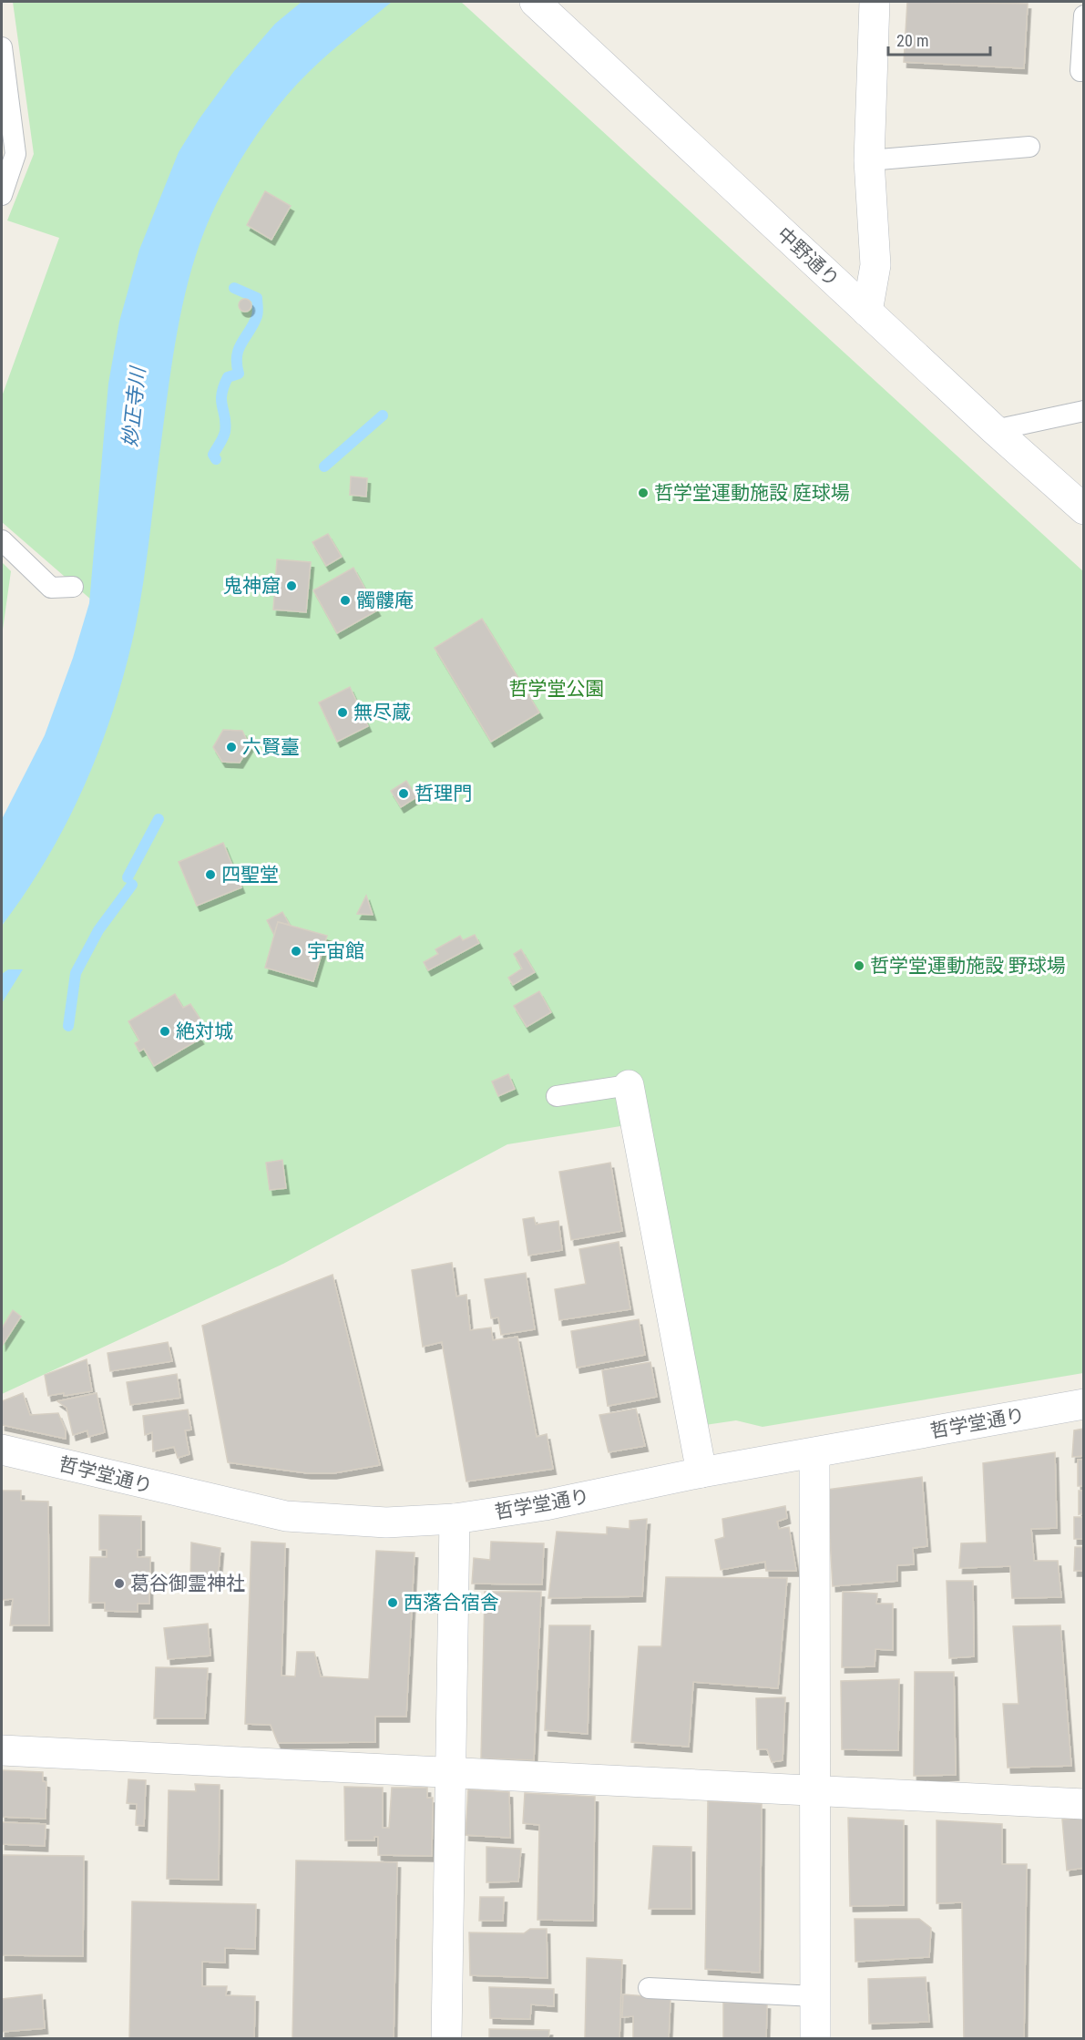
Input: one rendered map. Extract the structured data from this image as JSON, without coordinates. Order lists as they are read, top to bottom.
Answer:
{
  "streets": {
    "street": ["中野通り", "哲学堂通り"]
  },
  "water": ["妙正寺川"],
  "parks": ["哲学堂公園"],
  "places": [
    "哲学堂運動施設 庭球場",
    "鬼神窟",
    "髑髏庵",
    "無尽蔵",
    "六賢臺",
    "哲理門",
    "四聖堂",
    "宇宙館",
    "哲学堂運動施設 野球場",
    "絶対城",
    "葛谷御霊神社",
    "西落合宿舎"
  ],
  "scale_bar": "20 m"
}
